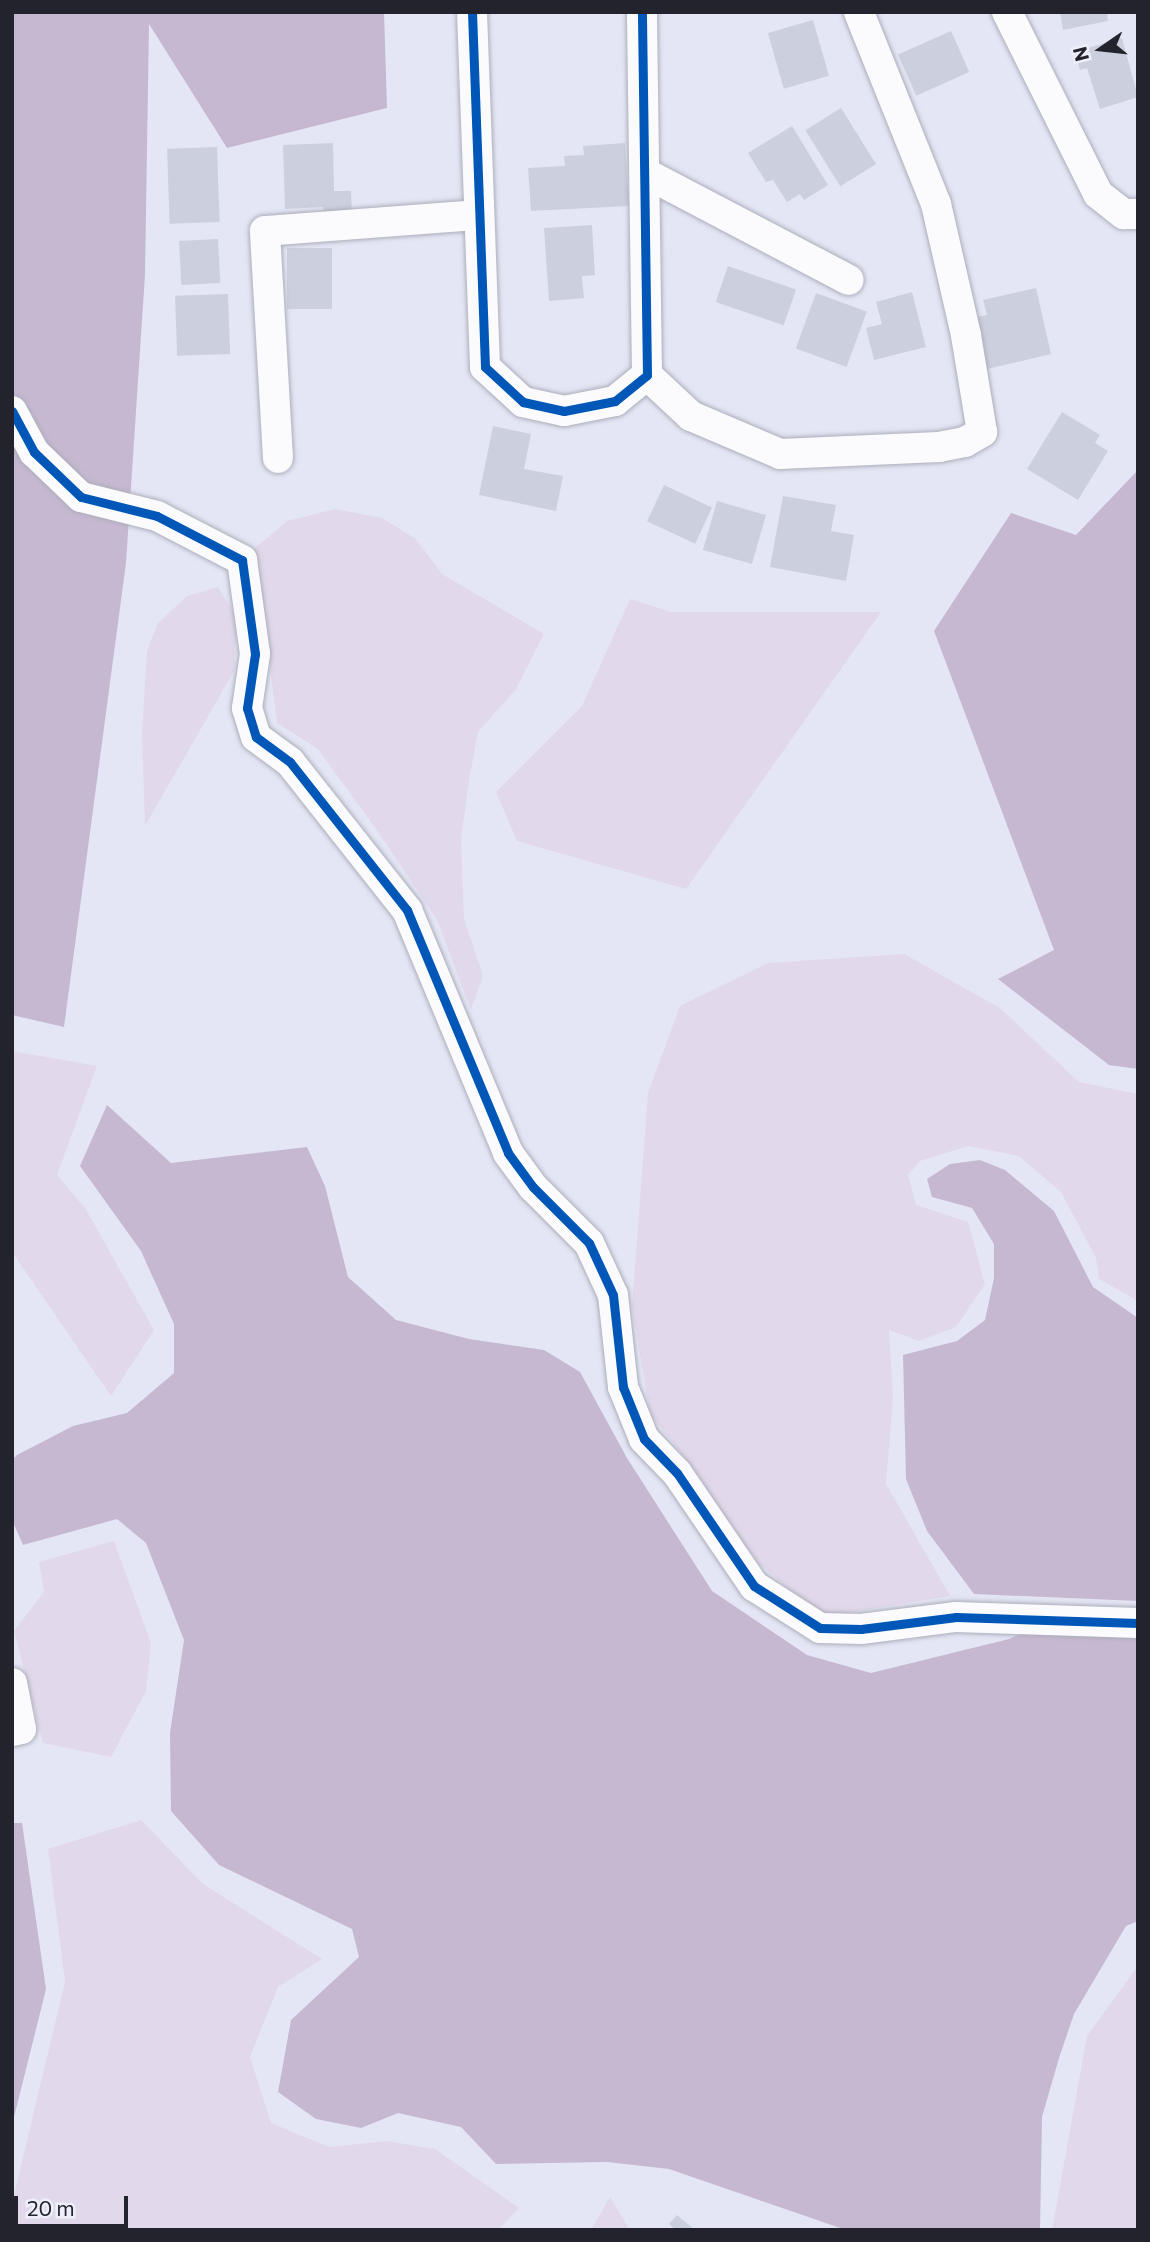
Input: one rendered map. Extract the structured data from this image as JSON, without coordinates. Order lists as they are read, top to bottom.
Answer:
{
  "scale_bar": "20 m",
  "north": "left"
}
